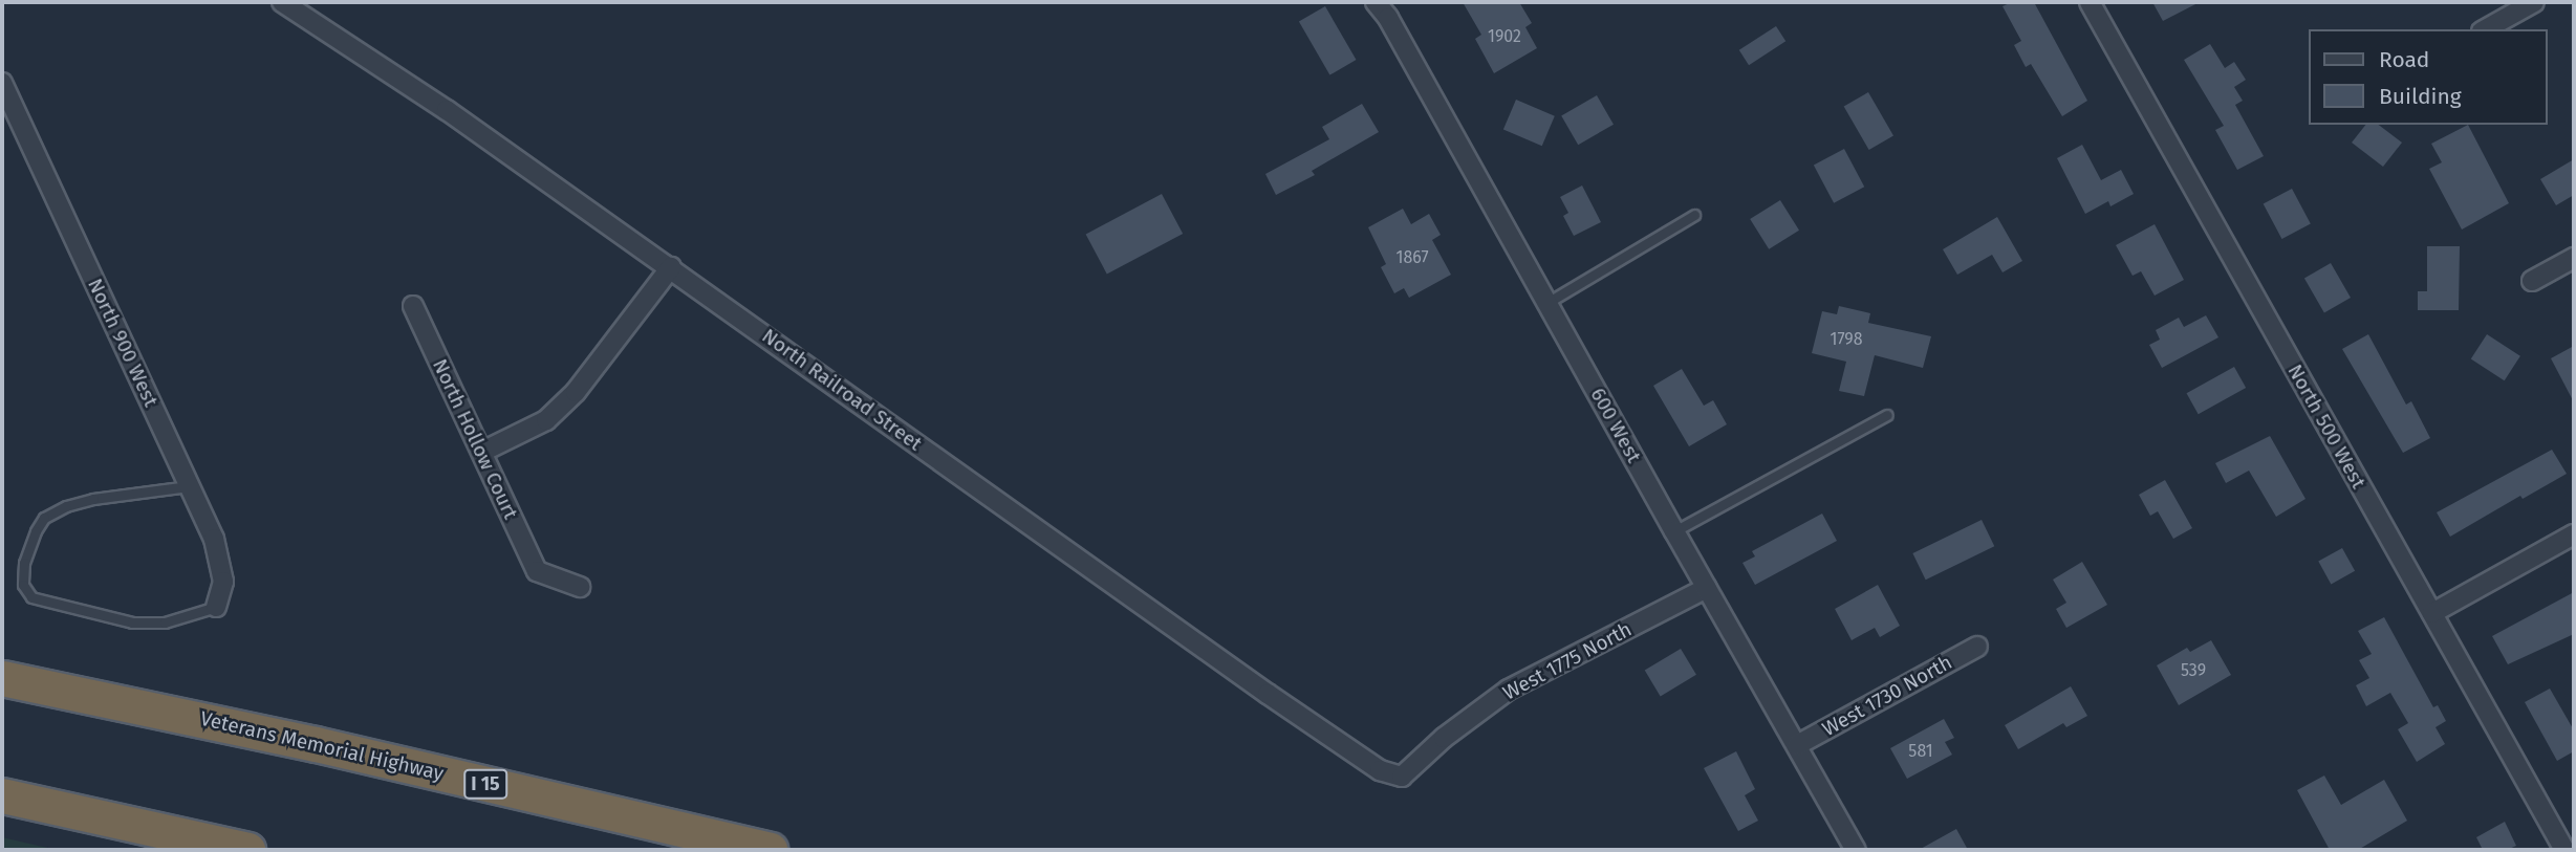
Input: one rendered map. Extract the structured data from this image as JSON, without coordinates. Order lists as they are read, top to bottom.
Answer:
{
  "streets": {
    "highway": ["Veterans Memorial Highway", "I 15"],
    "street": [
      "North 900 West",
      "North Railroad Street",
      "600 West",
      "North 500 West",
      "North Hollow Court",
      "West 1775 North",
      "West 1730 North"
    ]
  },
  "crossings": [
    ["North Railroad Street", "West 1775 North"],
    ["600 West", "West 1775 North"],
    ["600 West", "West 1730 North"]
  ],
  "house_numbers": [
    "1902",
    "1867",
    "1798",
    "539",
    "581"
  ],
  "legend": ["Road", "Building"]
}
